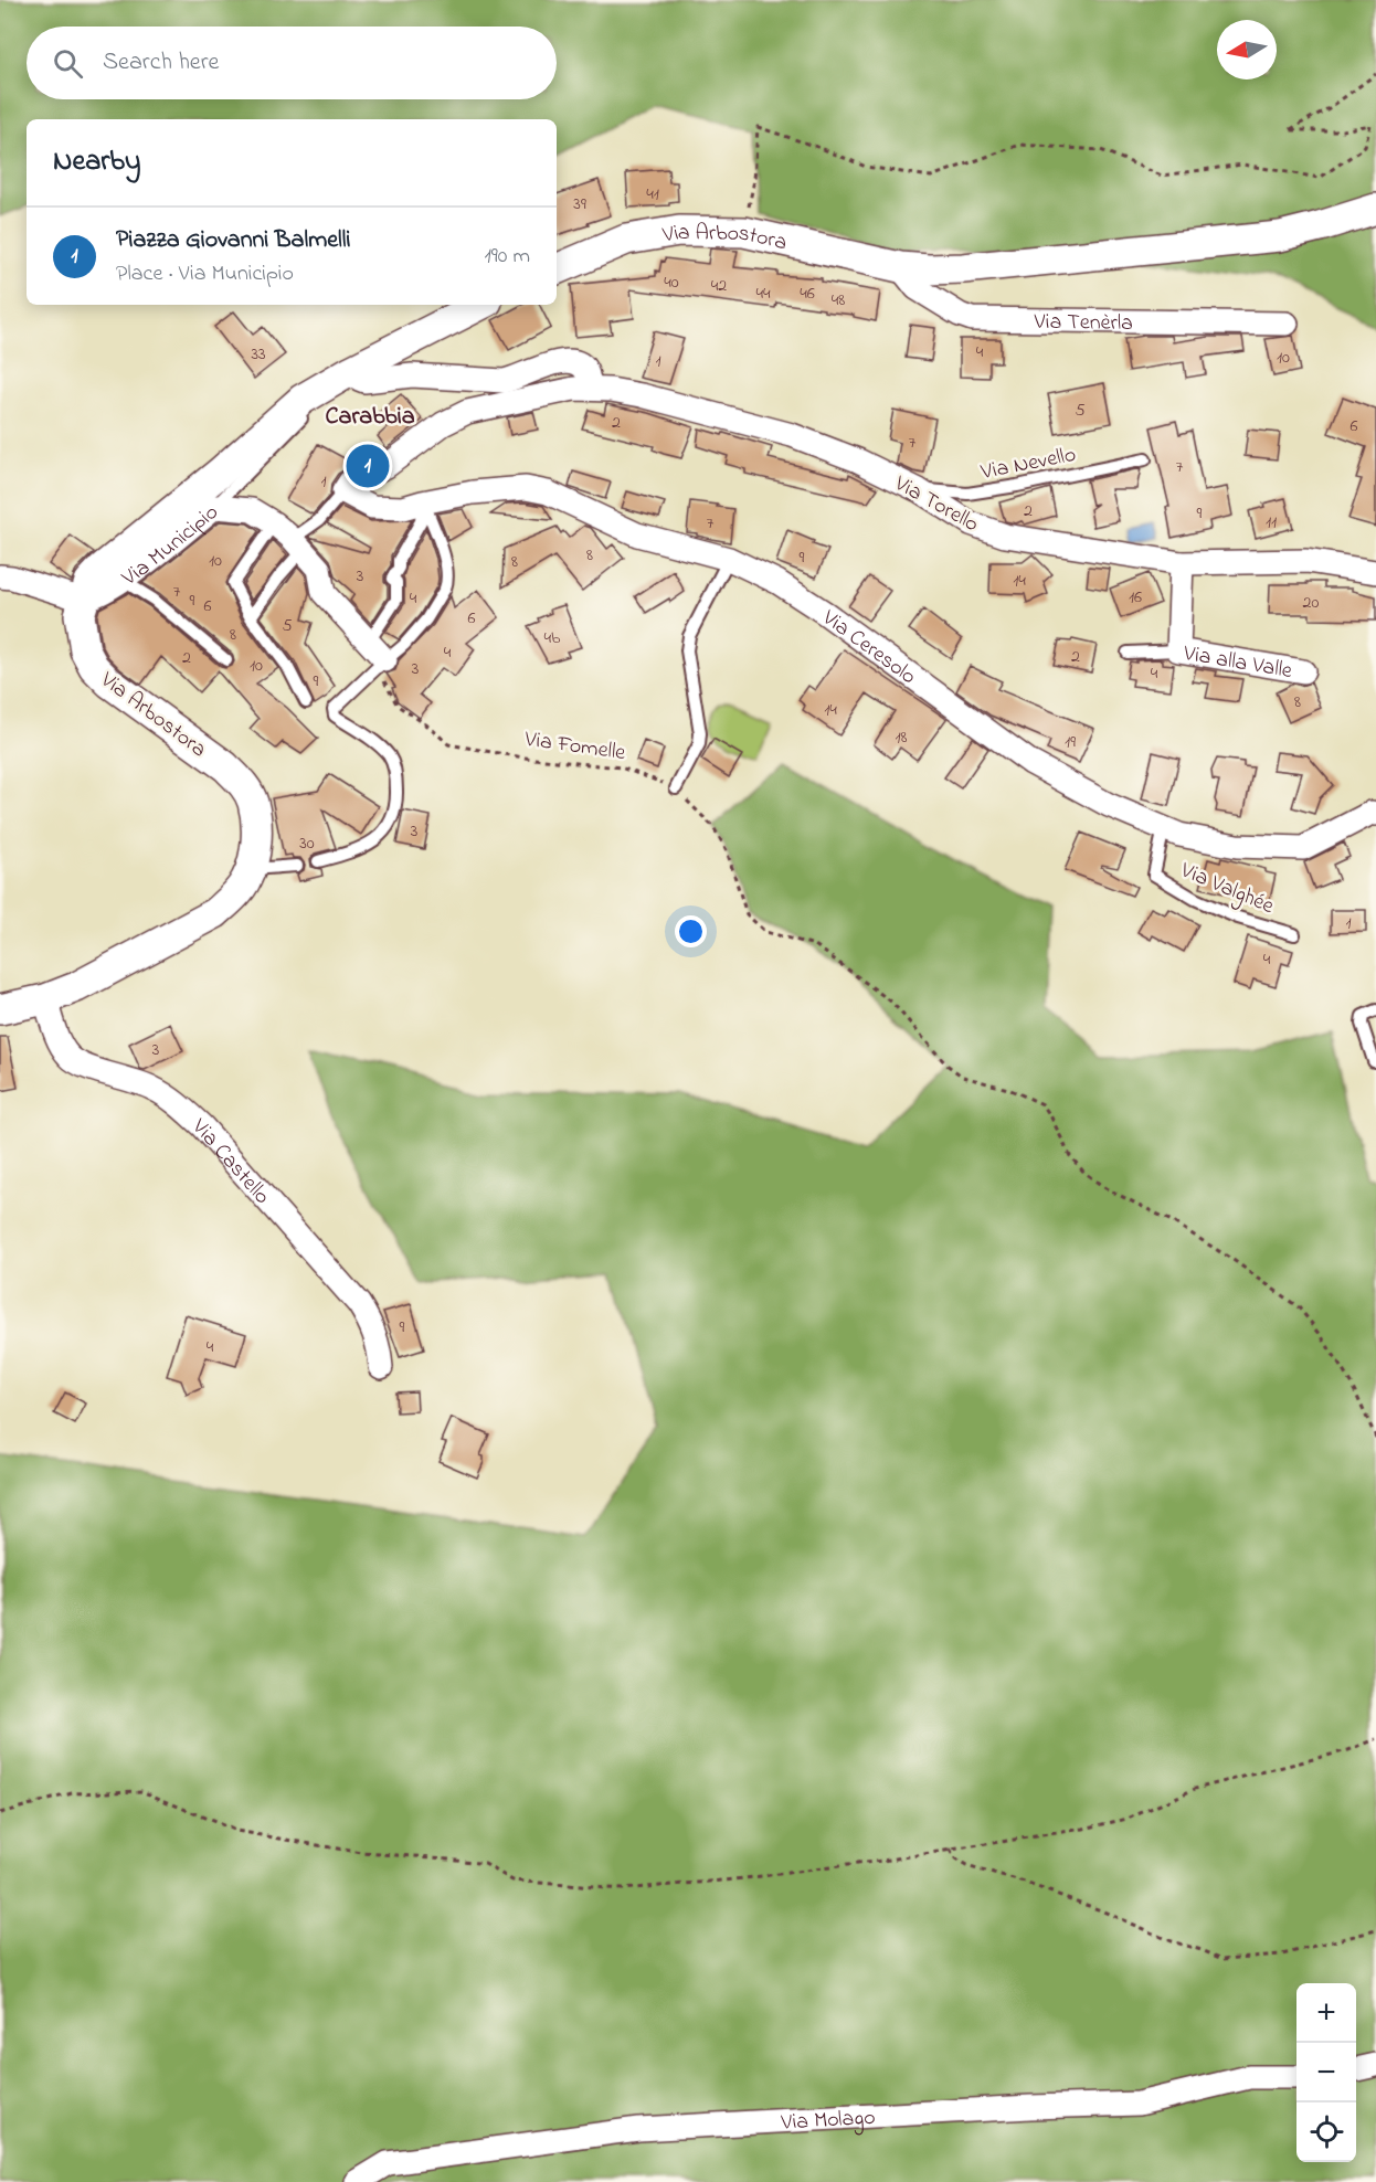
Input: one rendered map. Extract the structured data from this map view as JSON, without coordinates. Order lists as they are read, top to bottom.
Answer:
{
  "streets": {
    "street": [
      "Via Arbostora",
      "Via Tenèrla",
      "Via Torello",
      "Via Municipio",
      "Via Ceresolo",
      "Via alla Valle",
      "Via Castello",
      "Via Molago"
    ],
    "lane": ["Via Nevello", "Via Valghée"],
    "path": ["Via Fomelle"]
  },
  "crossings": [
    ["Via Arbostora", "Via Tenèrla"],
    ["Via Arbostora", "Via Municipio"],
    ["Via Arbostora", "Via Castello"],
    ["Via Nevello", "Via Torello"],
    ["Via Torello", "Via Ceresolo"],
    ["Via Torello", "Via alla Valle"],
    ["Via Municipio", "Via Fomelle"],
    ["Via Ceresolo", "Via Valghée"]
  ],
  "districts": ["Carabbia"],
  "house_numbers": [
    "41",
    "39",
    "40",
    "42",
    "44",
    "46",
    "48",
    "4",
    "33",
    "10",
    "1",
    "5",
    "2",
    "6",
    "7",
    "7",
    "1",
    "2",
    "9",
    "11",
    "7",
    "8",
    "9",
    "10",
    "8",
    "3",
    "14",
    "7",
    "16",
    "4",
    "9",
    "20",
    "6",
    "6",
    "5",
    "8",
    "4b",
    "4",
    "2",
    "2",
    "10",
    "3",
    "4",
    "9",
    "8",
    "14",
    "18",
    "19",
    "3",
    "30",
    "1",
    "4",
    "3",
    "9",
    "4"
  ],
  "north": "left",
  "page": {
    "search": "Search here",
    "heading": "Nearby",
    "list": [
      {
        "mark": "1",
        "name": "Piazza Giovanni Balmelli",
        "note": "Place · Via Municipio",
        "value": "190 m"
      }
    ],
    "pins": "1",
    "map_buttons": ["+", "−"]
  }
}
